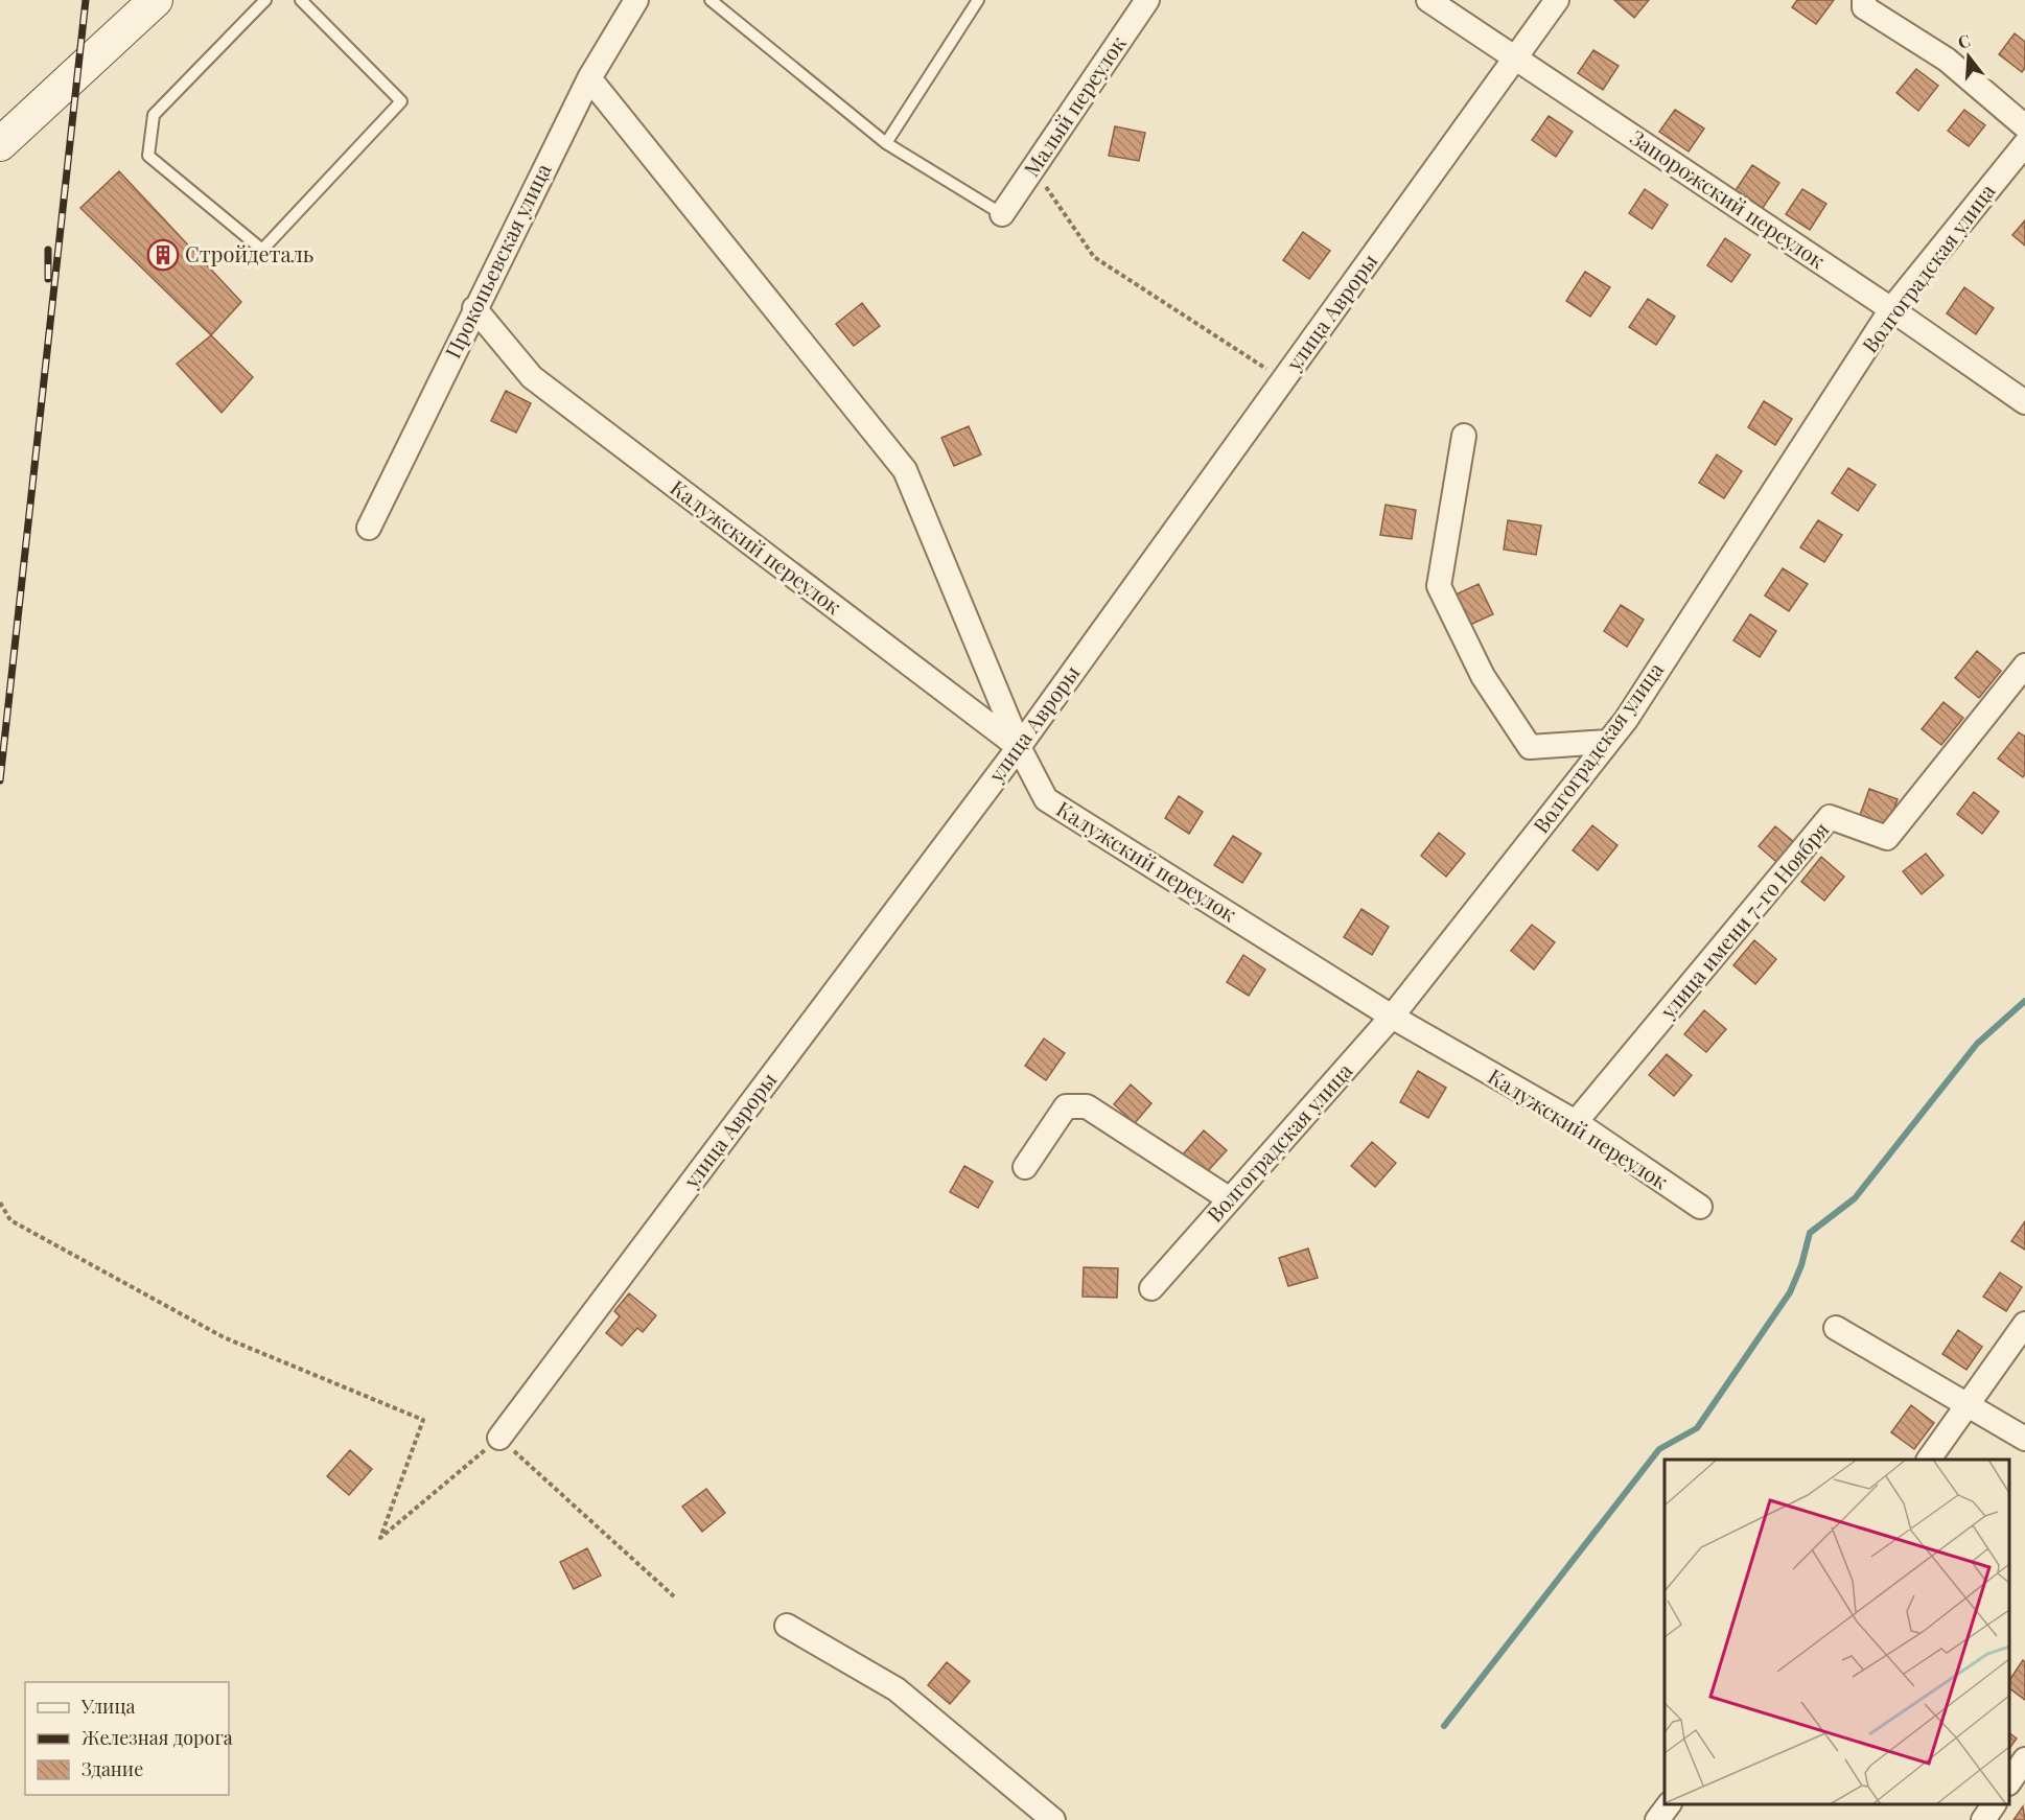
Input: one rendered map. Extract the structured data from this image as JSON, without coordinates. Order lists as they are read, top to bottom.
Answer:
{
  "streets": {
    "street": [
      "Малый переулок",
      "Запорожский переулок",
      "Прокопьевская улица",
      "Волгоградская улица",
      "улица Авроры",
      "Калужский переулок",
      "улица имени 7-го Ноября"
    ]
  },
  "crossings": [
    ["Запорожский переулок", "Волгоградская улица"],
    ["Запорожский переулок", "улица Авроры"],
    ["Прокопьевская улица", "Калужский переулок"],
    ["Волгоградская улица", "Калужский переулок"],
    ["улица Авроры", "Калужский переулок"],
    ["Калужский переулок", "улица имени 7-го Ноября"]
  ],
  "places": {
    "building": ["Стройдеталь"]
  },
  "legend": ["Улица", "Железная дорога", "Здание"],
  "north": "top"
}
